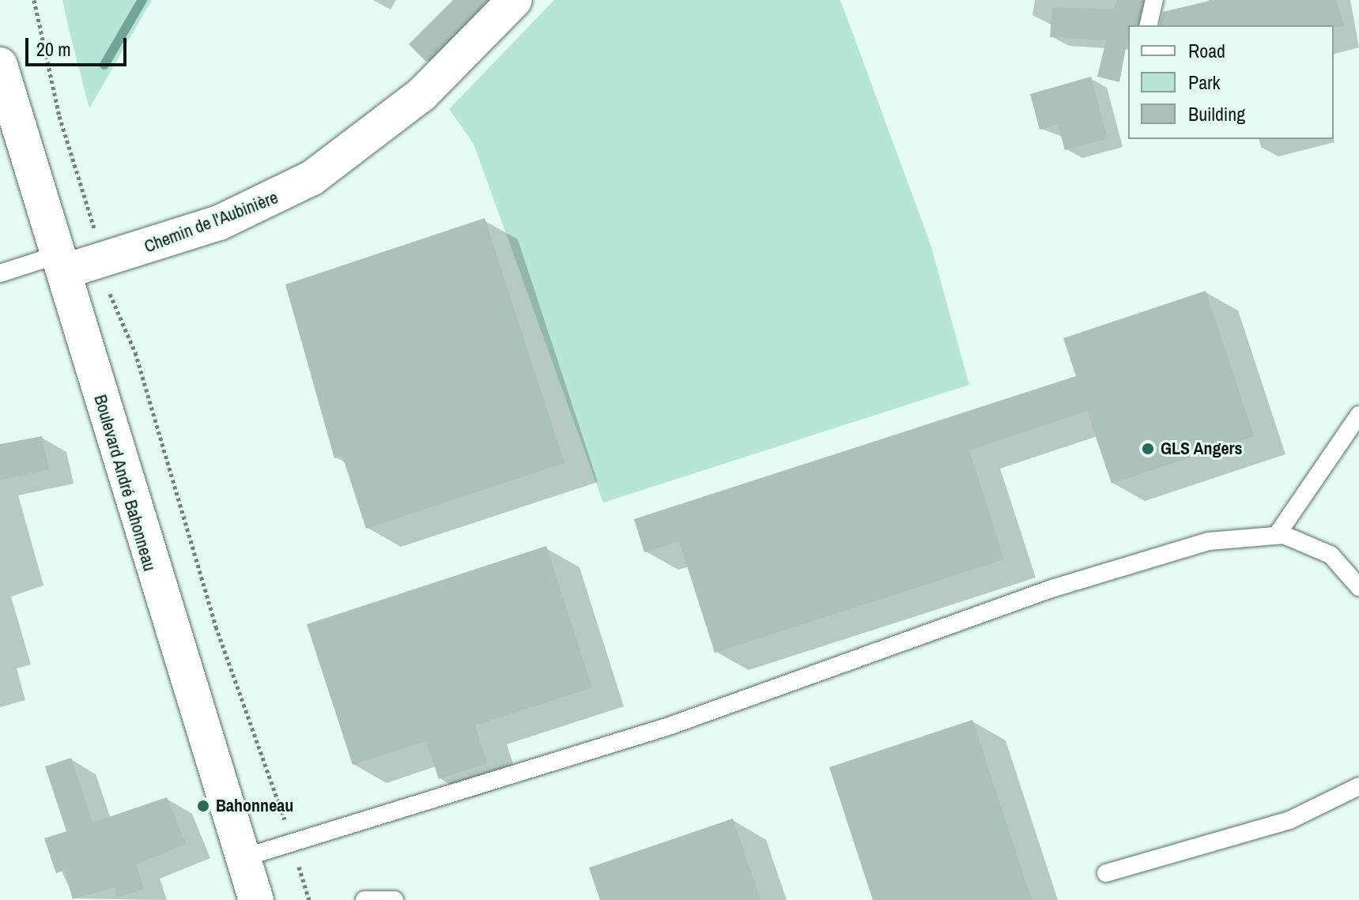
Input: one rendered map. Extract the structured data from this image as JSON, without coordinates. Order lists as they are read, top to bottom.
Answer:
{
  "streets": {
    "street": ["Chemin de l'Aubinière", "Boulevard André Bahonneau"]
  },
  "crossings": [
    ["Chemin de l'Aubinière", "Boulevard André Bahonneau"]
  ],
  "places": ["GLS Angers", "Bahonneau"],
  "legend": ["Road", "Park", "Building"],
  "scale_bar": "20 m"
}
